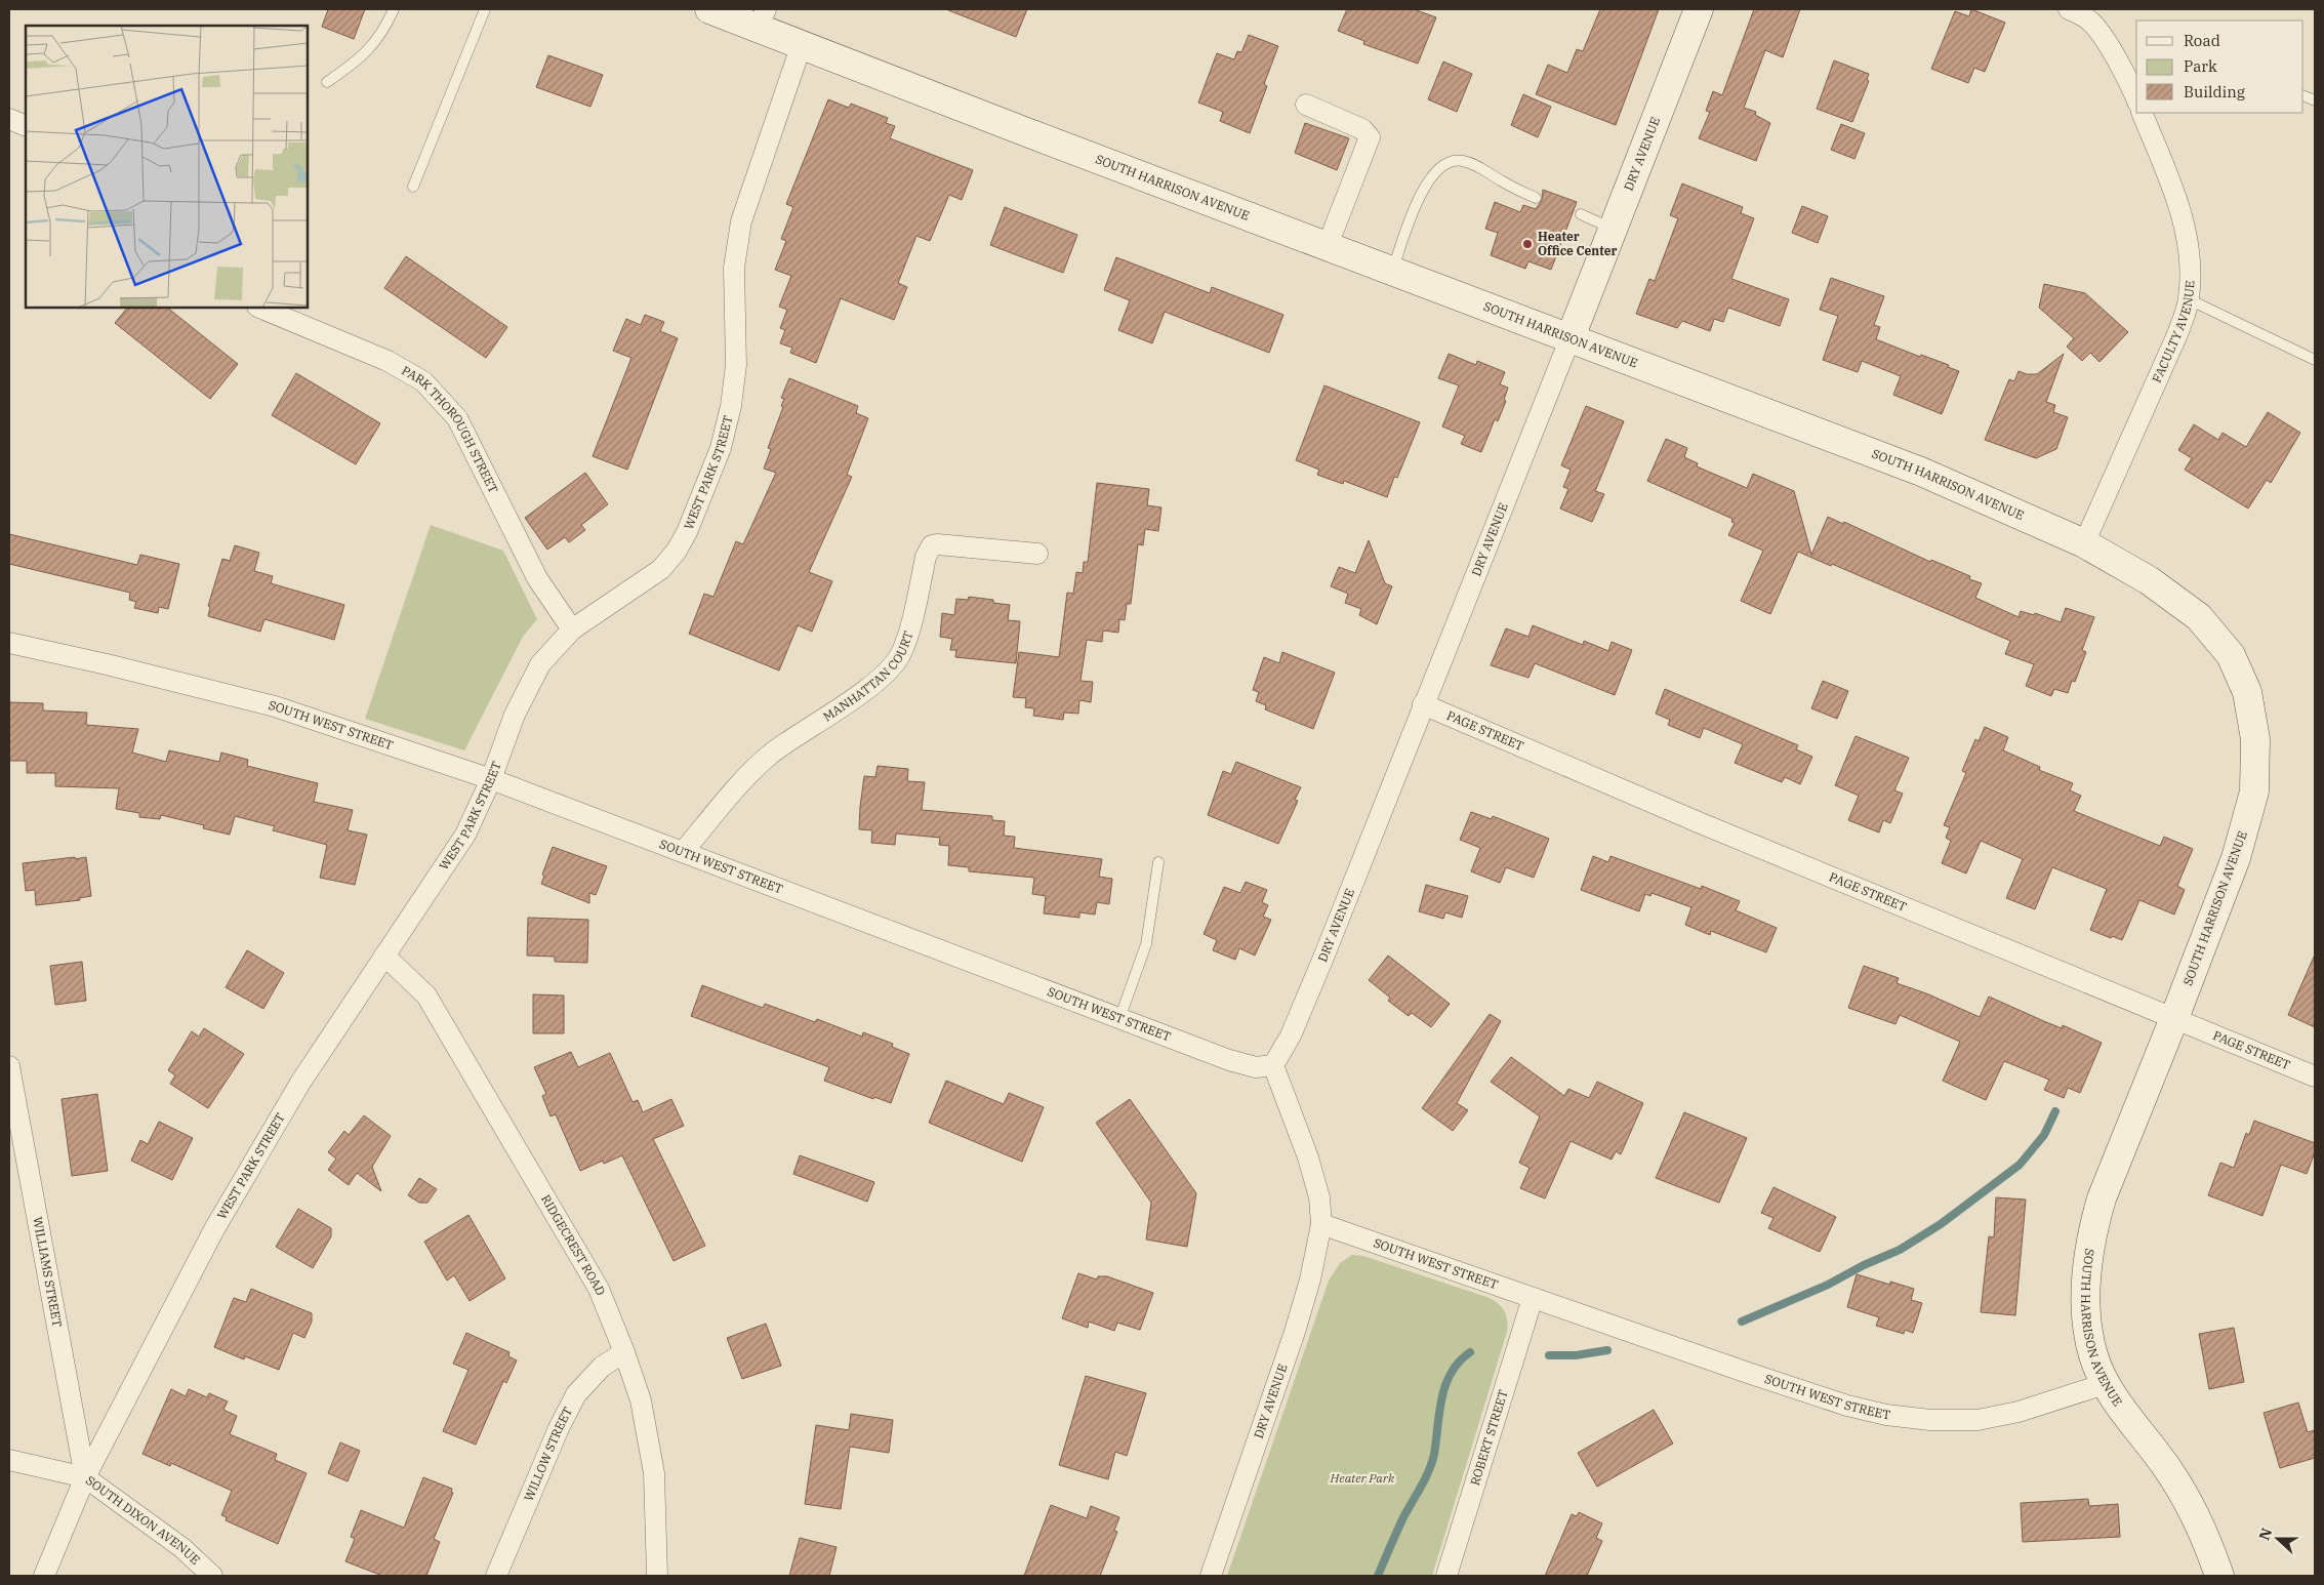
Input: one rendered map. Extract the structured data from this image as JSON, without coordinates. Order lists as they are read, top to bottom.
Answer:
{
  "streets": {
    "street": [
      "DRY AVENUE",
      "SOUTH HARRISON AVENUE",
      "FACULTY AVENUE",
      "PARK THOROUGH STREET",
      "WEST PARK STREET",
      "MANHATTAN COURT",
      "SOUTH WEST STREET",
      "PAGE STREET",
      "RIDGECREST ROAD",
      "WILLIAMS STREET",
      "ROBERT STREET",
      "WILLOW STREET",
      "SOUTH DIXON AVENUE"
    ]
  },
  "crossings": [
    ["DRY AVENUE", "SOUTH HARRISON AVENUE"],
    ["DRY AVENUE", "SOUTH WEST STREET"],
    ["DRY AVENUE", "PAGE STREET"],
    ["SOUTH HARRISON AVENUE", "FACULTY AVENUE"],
    ["SOUTH HARRISON AVENUE", "WEST PARK STREET"],
    ["SOUTH HARRISON AVENUE", "SOUTH WEST STREET"],
    ["SOUTH HARRISON AVENUE", "PAGE STREET"],
    ["PARK THOROUGH STREET", "WEST PARK STREET"],
    ["WEST PARK STREET", "SOUTH WEST STREET"],
    ["WEST PARK STREET", "RIDGECREST ROAD"],
    ["WEST PARK STREET", "WILLIAMS STREET"],
    ["WEST PARK STREET", "SOUTH DIXON AVENUE"],
    ["MANHATTAN COURT", "SOUTH WEST STREET"],
    ["SOUTH WEST STREET", "ROBERT STREET"],
    ["RIDGECREST ROAD", "WILLOW STREET"],
    ["WILLIAMS STREET", "SOUTH DIXON AVENUE"]
  ],
  "parks": ["Heater Park"],
  "places": ["Heater Office Center"],
  "legend": ["Road", "Park", "Building"],
  "north": "left"
}
